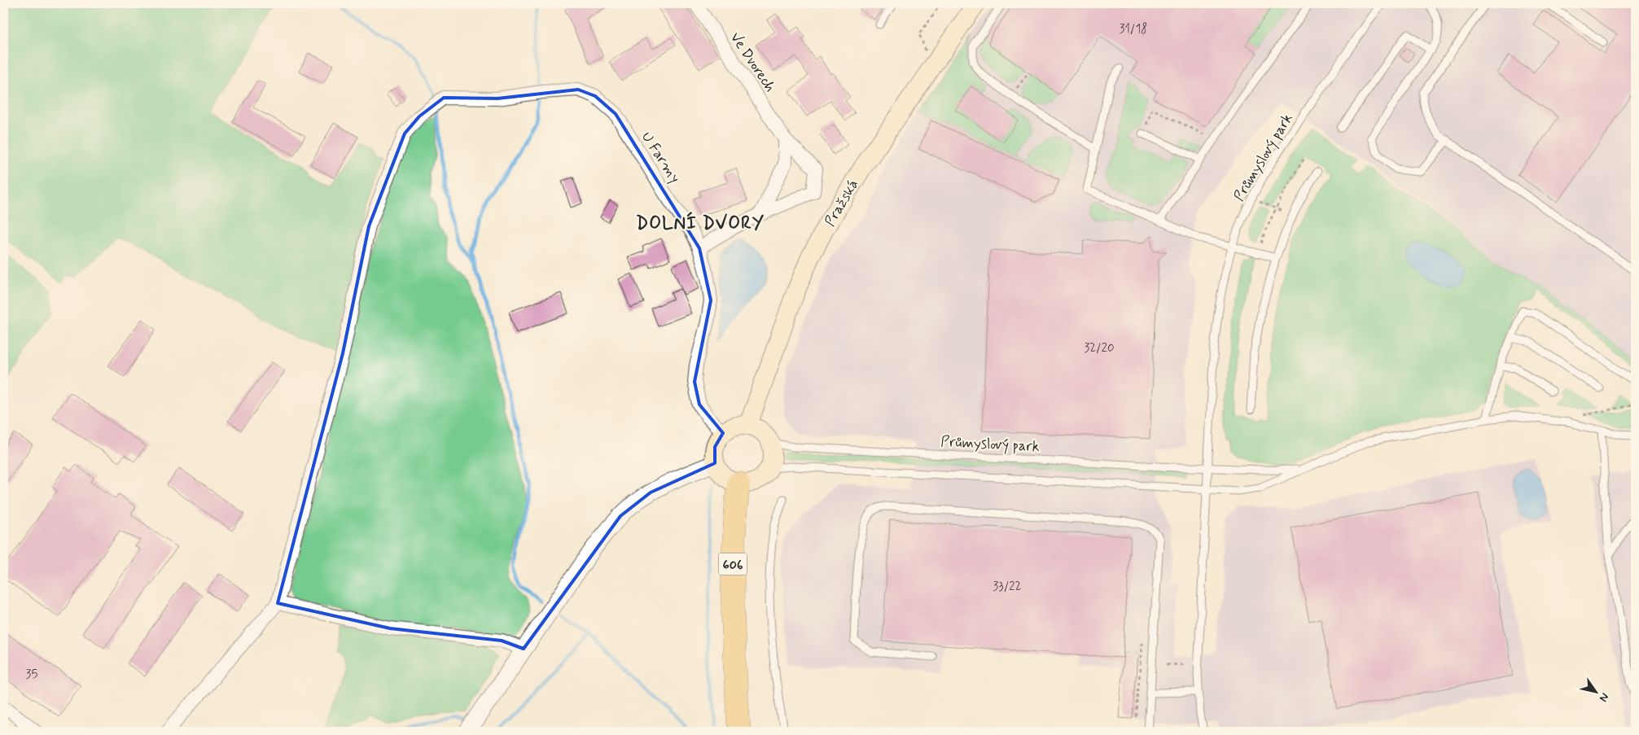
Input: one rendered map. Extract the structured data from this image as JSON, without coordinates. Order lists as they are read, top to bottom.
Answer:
{
  "streets": {
    "highway": ["606"],
    "main road": ["Pražská"],
    "street": ["Ve Dvorech", "U Farmy"],
    "lane": ["Průmyslový park"]
  },
  "crossings": [
    ["Ve Dvorech", "U Farmy"],
    ["U Farmy", "Průmyslový park"],
    ["U Farmy", "Pražská"],
    ["U Farmy", "606"],
    ["Průmyslový park", "Pražská"],
    ["Průmyslový park", "606"],
    ["Pražská", "606"]
  ],
  "districts": ["DOLNÍ DVORY"],
  "house_numbers": [
    "31/18",
    "32/20",
    "33/22",
    "35"
  ],
  "north": "bottom right"
}
